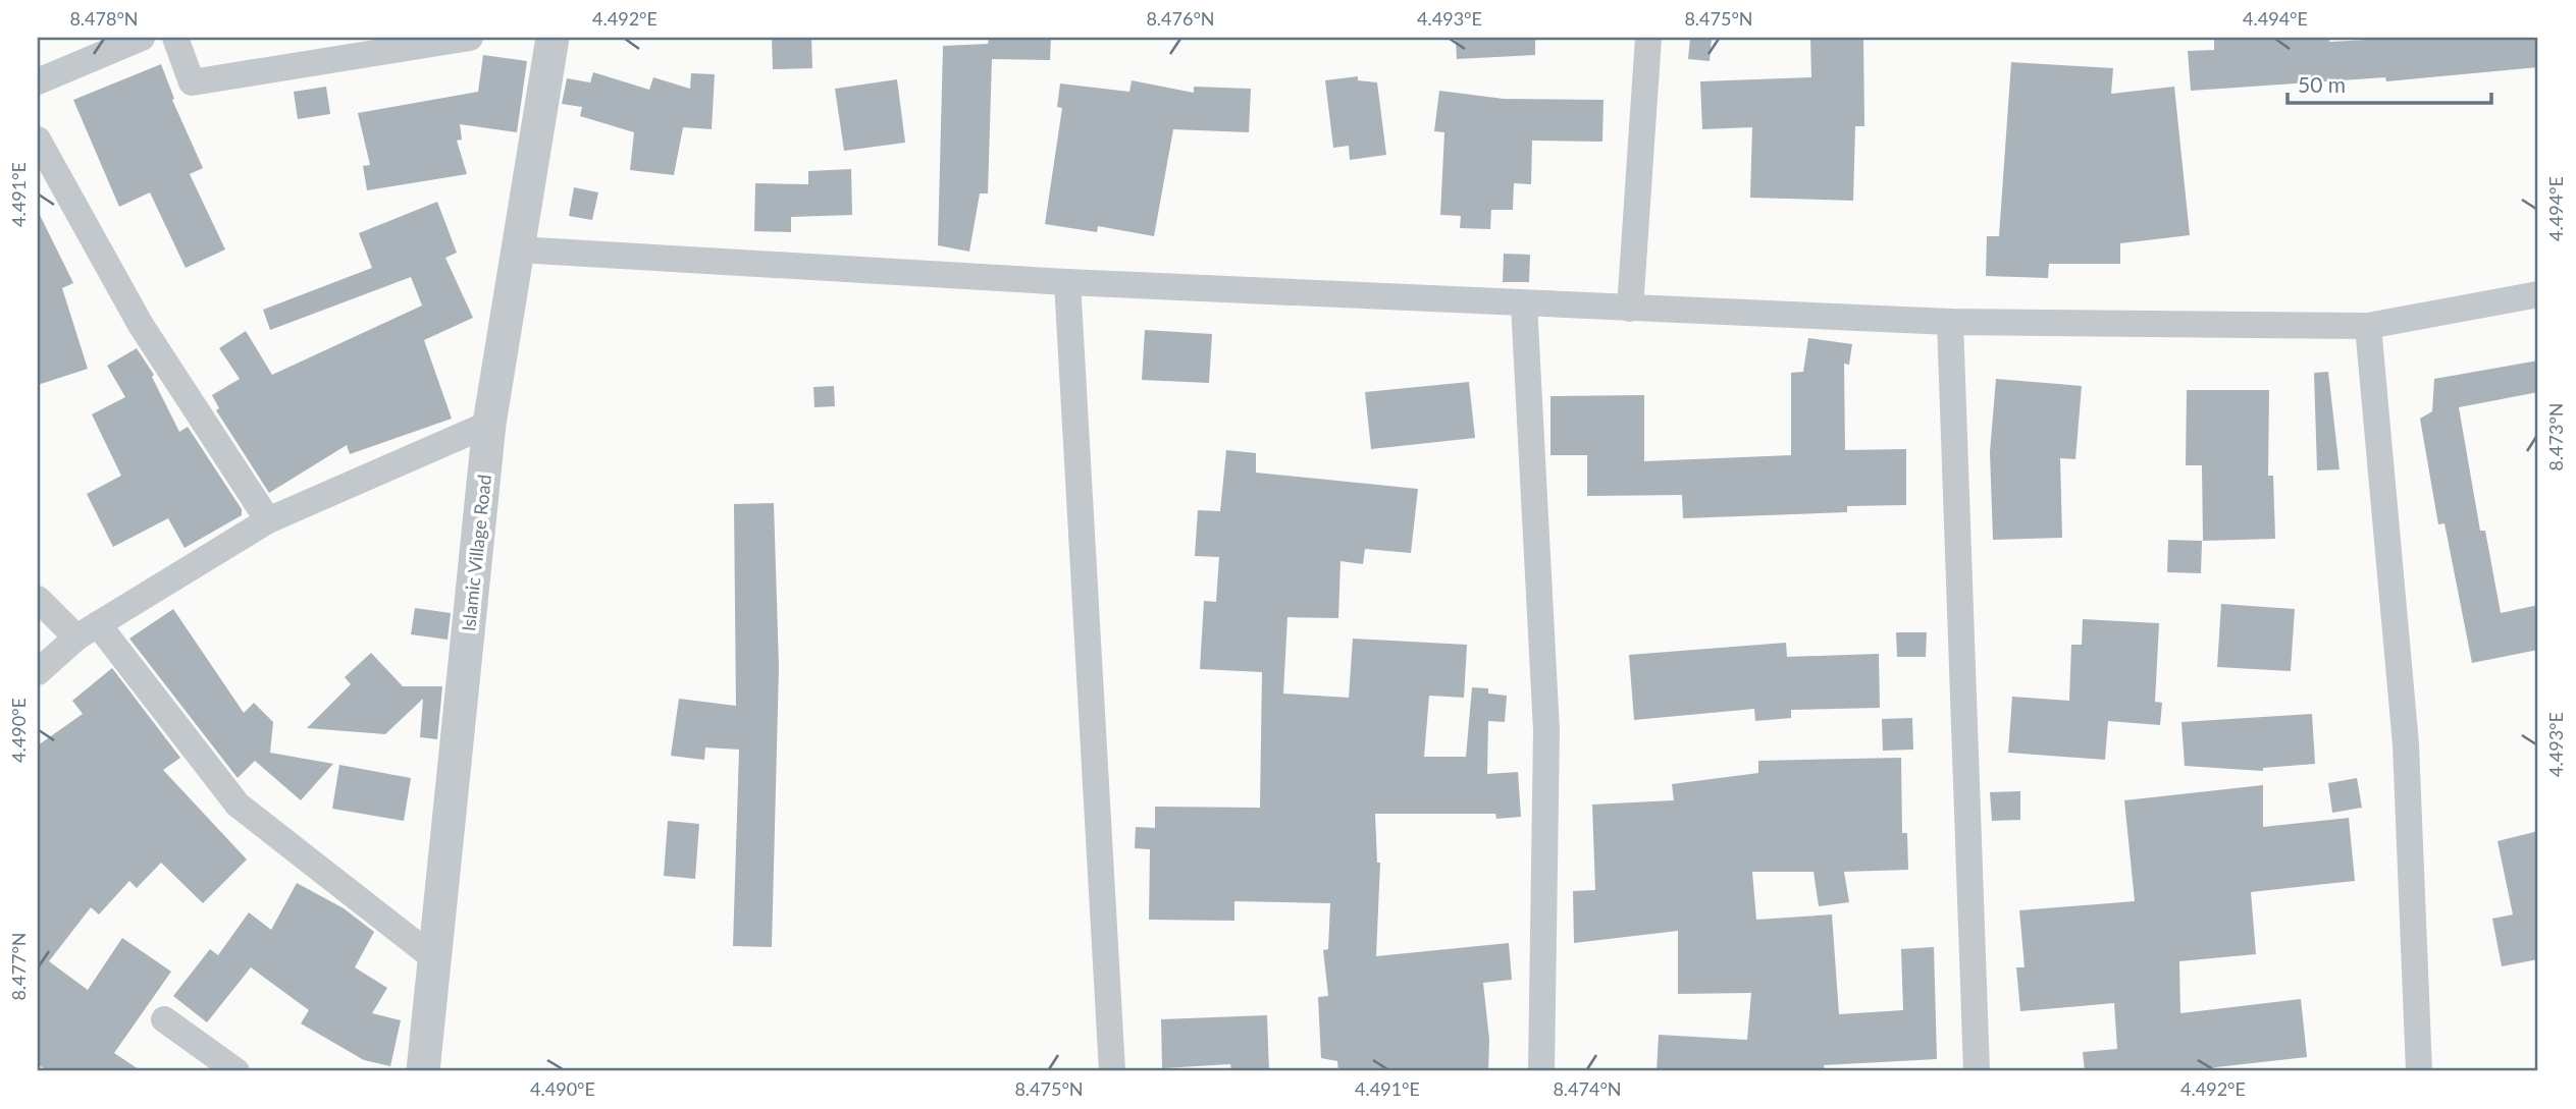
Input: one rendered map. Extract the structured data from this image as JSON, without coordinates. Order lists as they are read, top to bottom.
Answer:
{
  "streets": {
    "street": ["Islamic Village Road"]
  },
  "scale_bar": "50 m",
  "coordinates": [
    "8.478°N",
    "4.492°E",
    "8.476°N",
    "4.493°E",
    "8.475°N",
    "4.494°E",
    "4.491°E",
    "8.473°N",
    "4.490°E",
    "8.477°N",
    "8.474°N"
  ]
}
